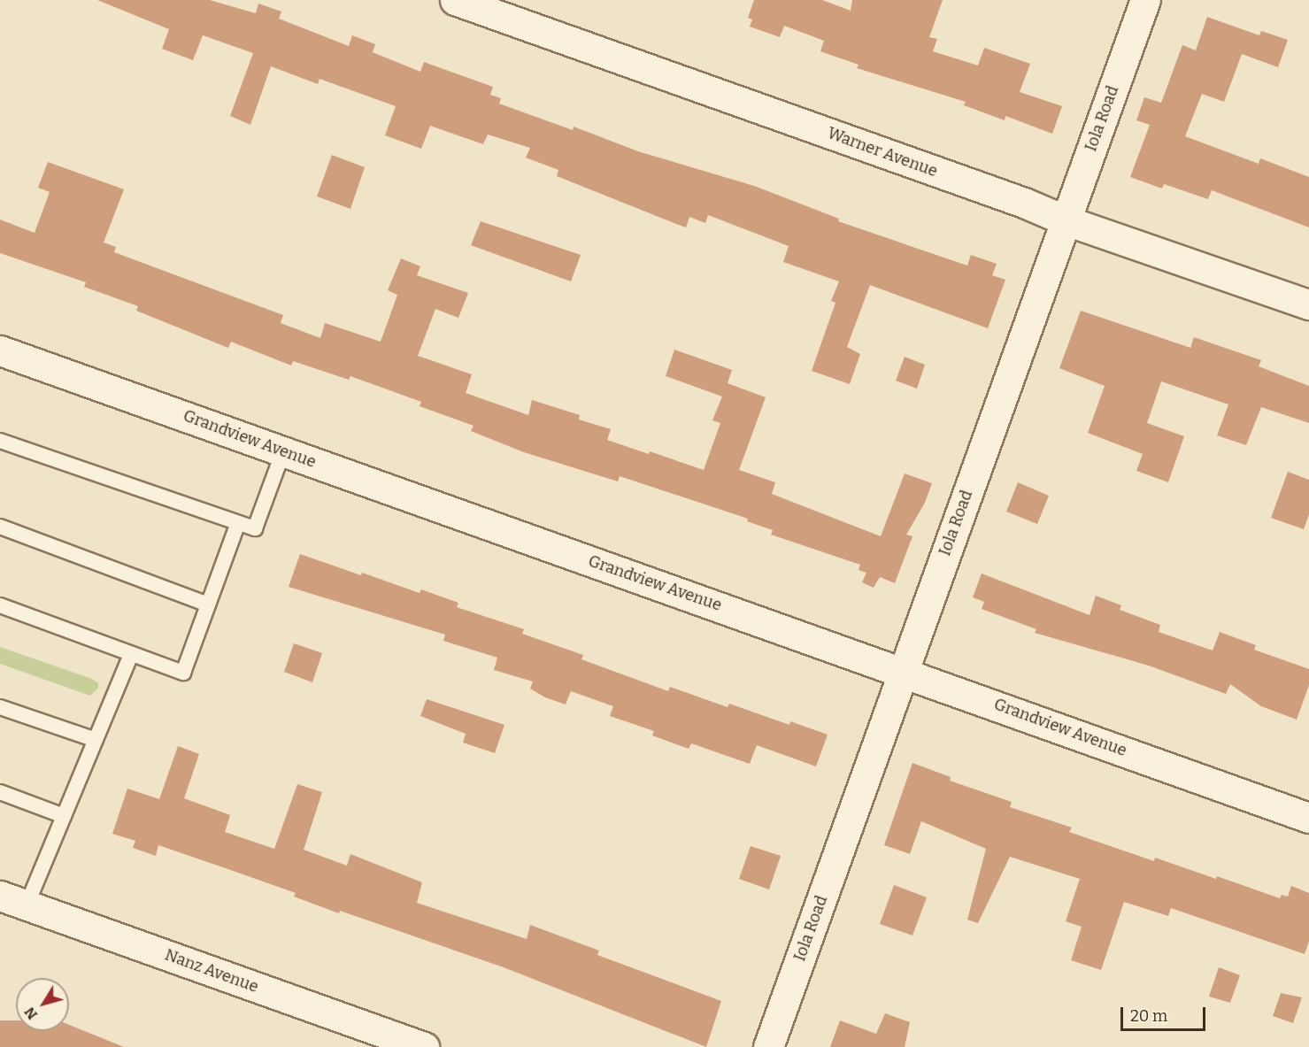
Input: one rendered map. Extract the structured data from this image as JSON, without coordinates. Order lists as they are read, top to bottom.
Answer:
{
  "streets": {
    "street": [
      "Iola Road",
      "Warner Avenue",
      "Grandview Avenue",
      "Nanz Avenue"
    ]
  },
  "crossings": [
    ["Iola Road", "Warner Avenue"],
    ["Iola Road", "Grandview Avenue"]
  ],
  "scale_bar": "20 m",
  "north": "bottom left"
}
